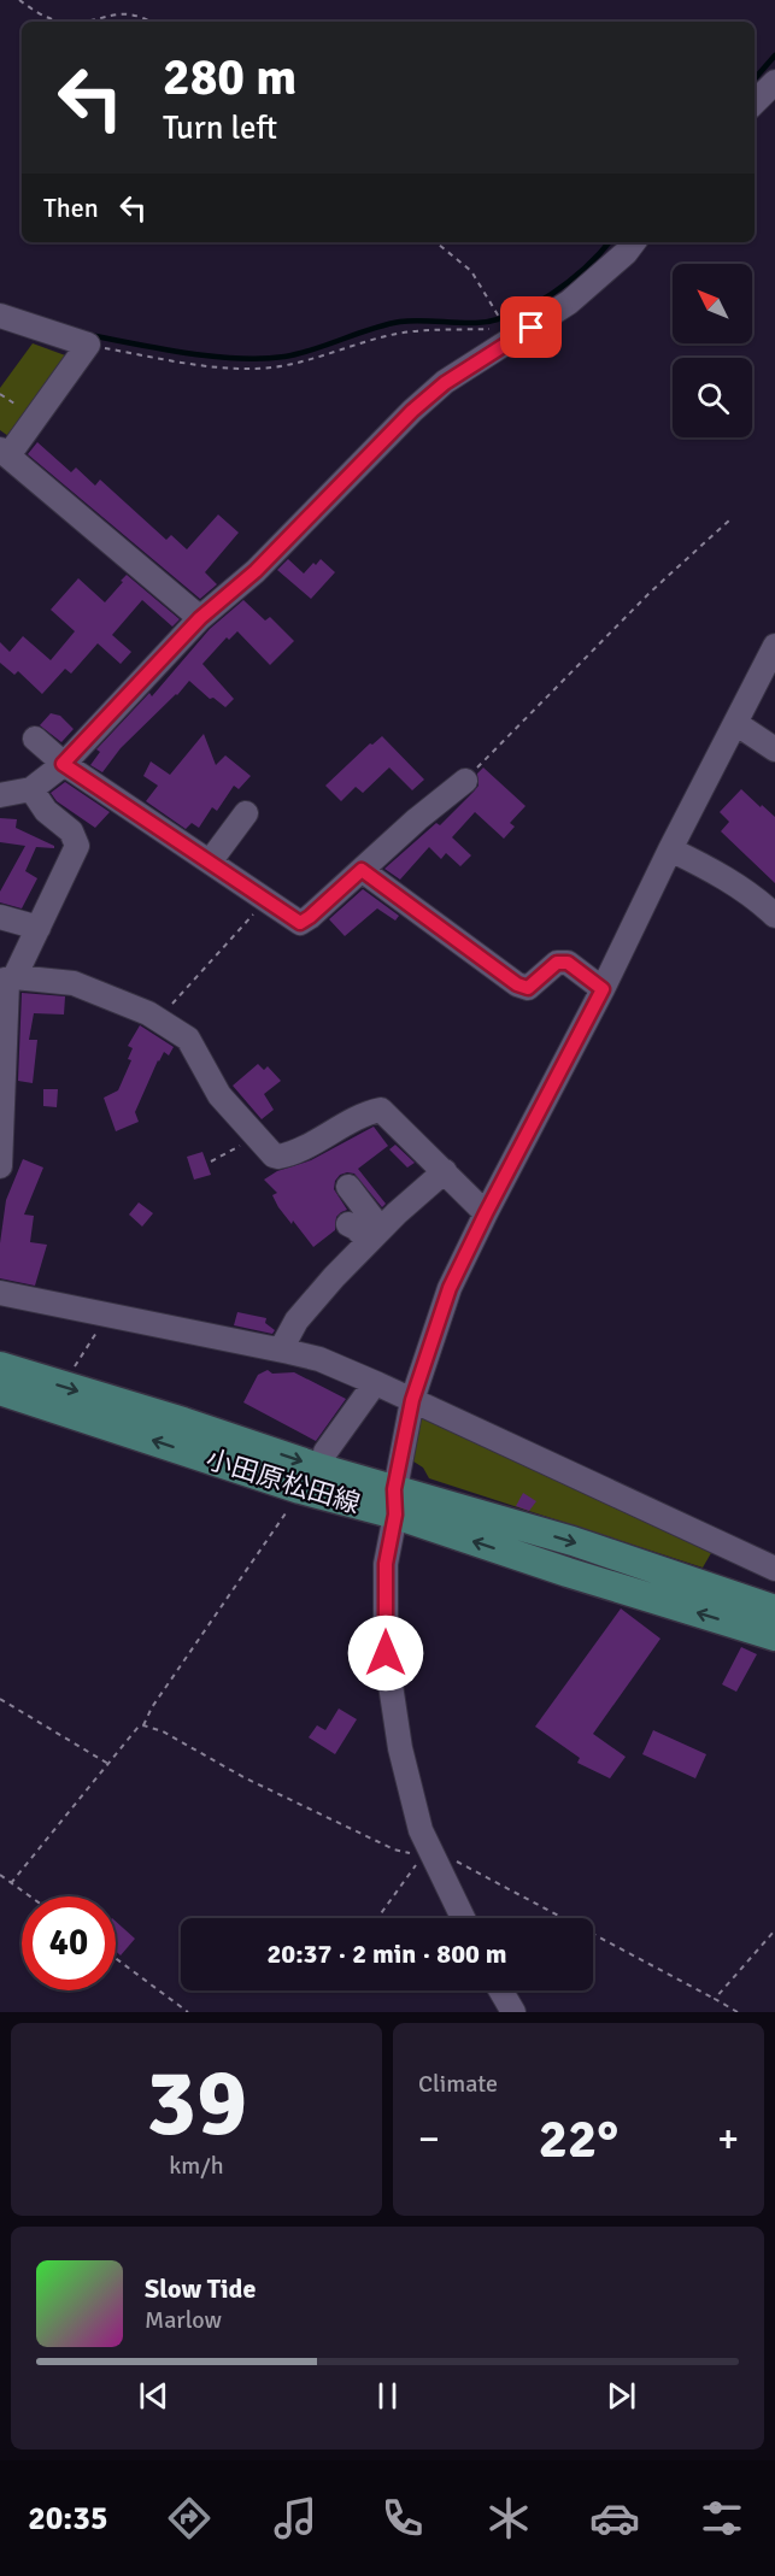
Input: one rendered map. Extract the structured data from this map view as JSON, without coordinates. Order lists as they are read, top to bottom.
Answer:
{
  "streets": {
    "main road": ["小田原松田線"]
  },
  "north": "top left",
  "page": {
    "turn": ["280 m", "Turn left"],
    "then": "Then",
    "limit": "40",
    "trip": "20:37 · 2 min · 800 m",
    "tile": [
      ["39", "km/h"],
      "Climate"
    ],
    "heat": ["−", "22°", "+"],
    "song": ["Slow Tide", "Marlow"],
    "tabs": "20:35"
  }
}
